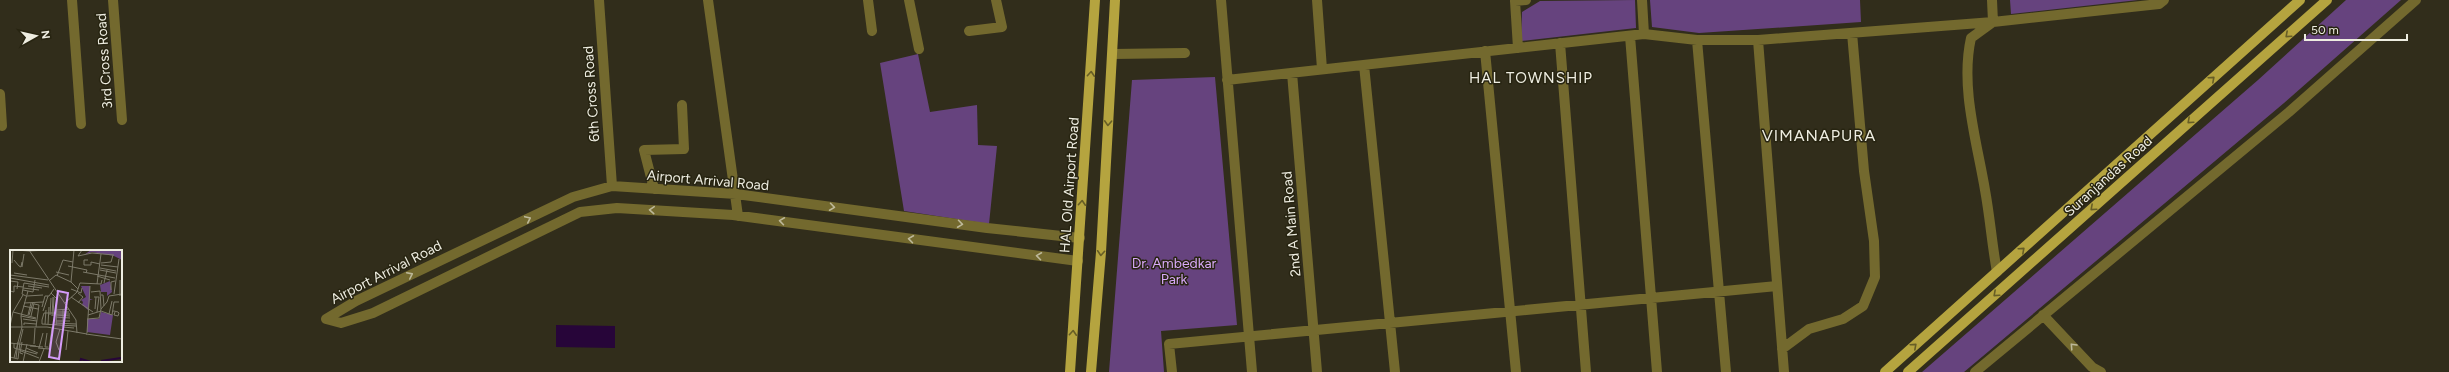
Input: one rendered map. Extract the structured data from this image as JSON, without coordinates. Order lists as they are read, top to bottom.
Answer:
{
  "streets": {
    "main road": ["Suranjandas Road", "HAL Old Airport Road"],
    "street": [
      "3rd Cross Road",
      "6th Cross Road",
      "Airport Arrival Road",
      "2nd A Main Road"
    ]
  },
  "crossings": [
    ["6th Cross Road", "Airport Arrival Road"],
    ["Airport Arrival Road", "HAL Old Airport Road"]
  ],
  "districts": ["HAL TOWNSHIP", "VIMANAPURA"],
  "parks": ["Dr. Ambedkar Park"],
  "scale_bar": "50 m",
  "north": "right"
}
